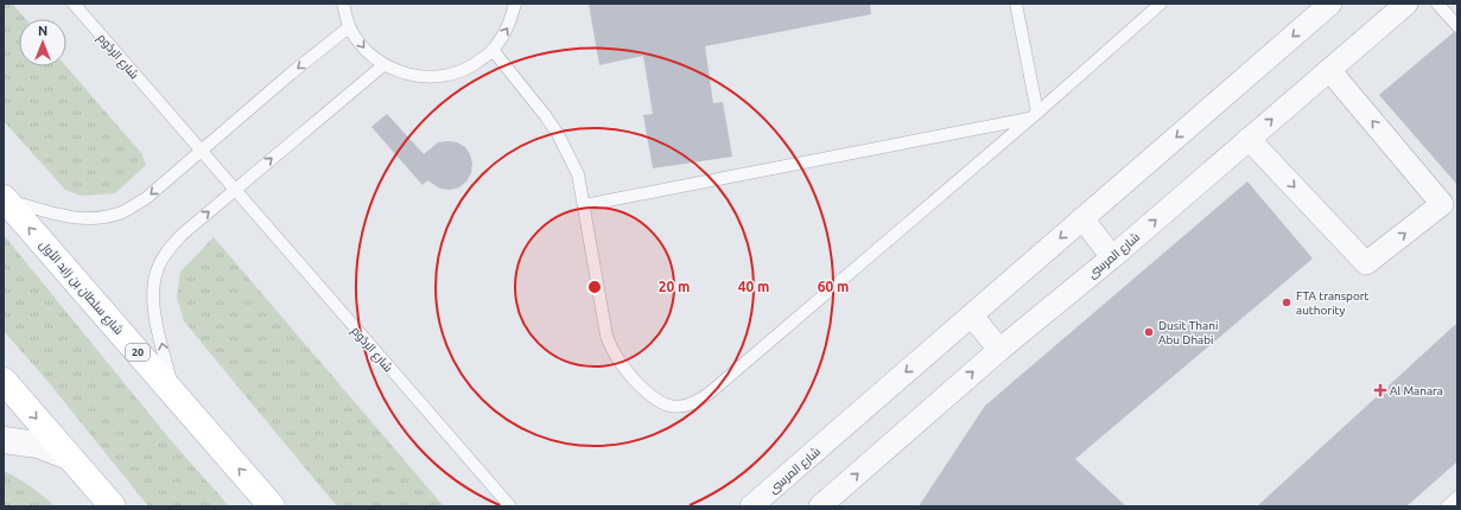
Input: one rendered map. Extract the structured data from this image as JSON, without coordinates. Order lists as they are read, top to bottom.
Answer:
{
  "streets": {
    "main road": ["شارع سلطان بن زايد الأول", "20"],
    "street": ["شارع المرسى"],
    "lane": ["شارع الردُوم"]
  },
  "places": {
    "other": ["FTA transport authority", "Dusit Thani Abu Dhabi"],
    "health": ["Al Manara"]
  },
  "north": "top",
  "rings": ["20 m", "40 m", "60 m"]
}
